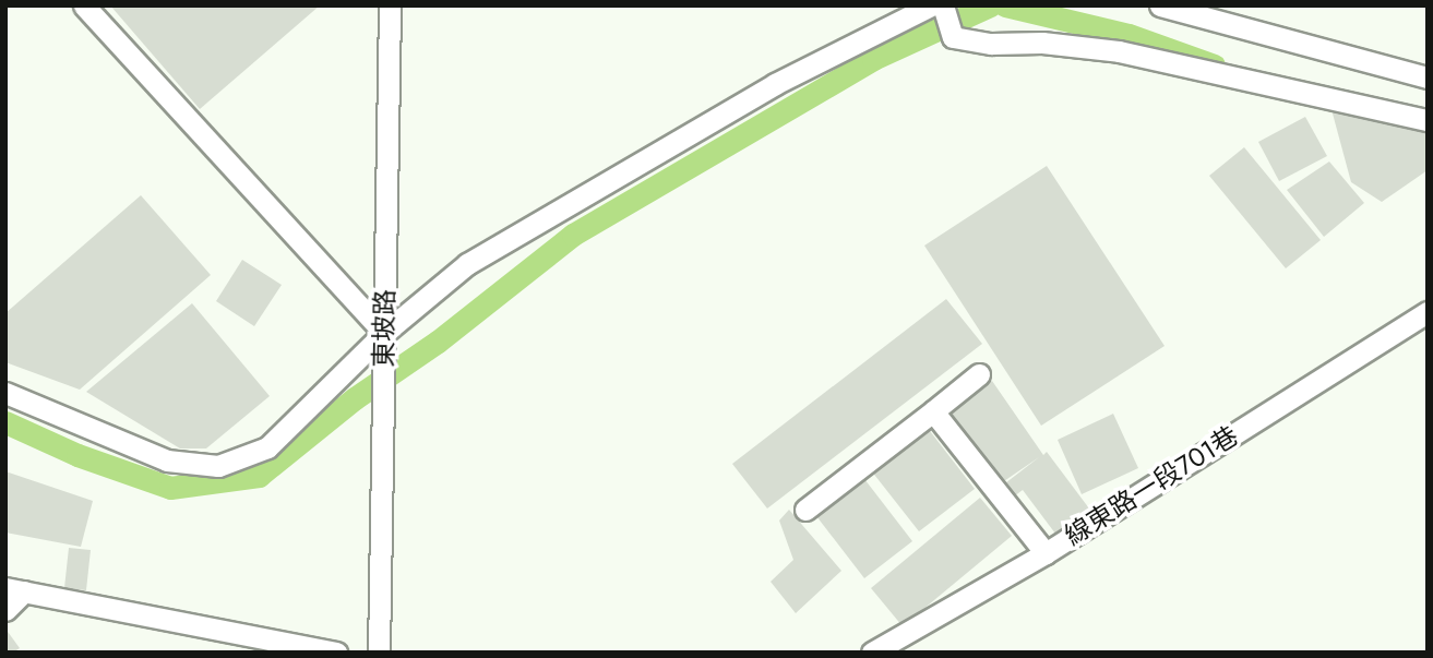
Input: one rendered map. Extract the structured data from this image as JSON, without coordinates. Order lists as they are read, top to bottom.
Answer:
{
  "streets": {
    "street": ["東坡路", "線東路一段701巷"]
  }
}
